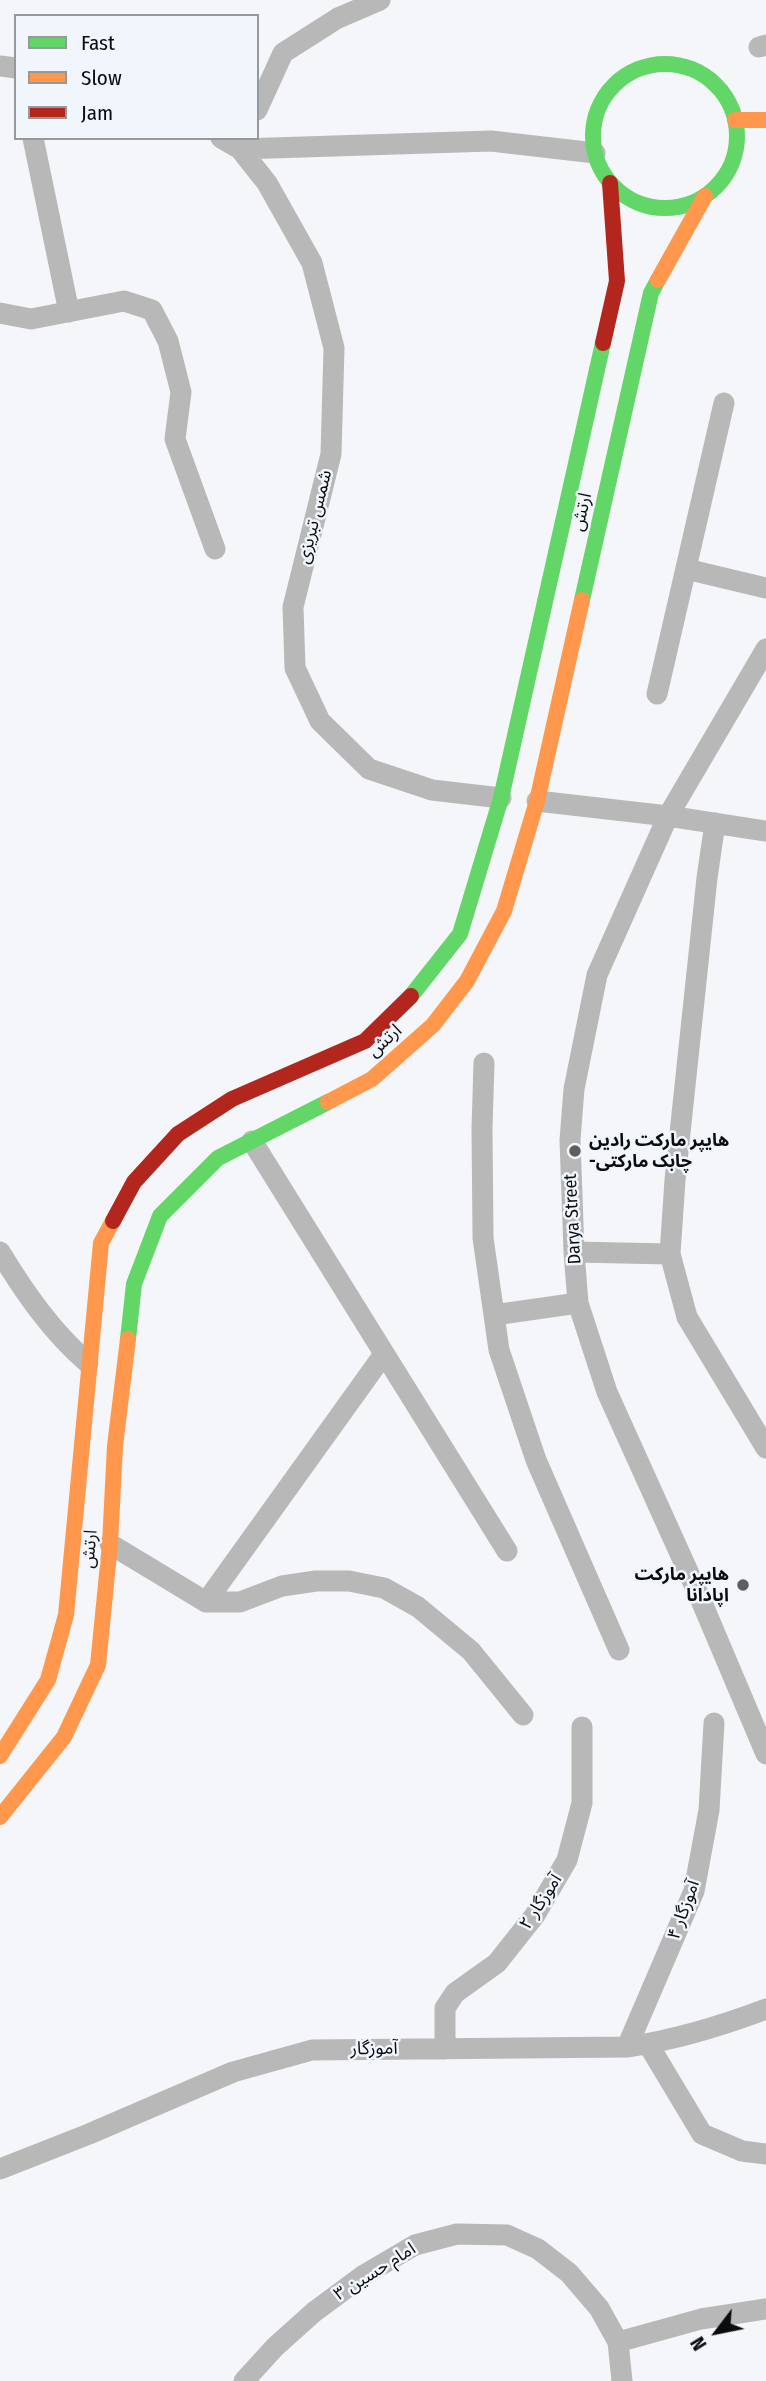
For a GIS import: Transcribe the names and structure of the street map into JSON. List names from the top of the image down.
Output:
{
  "streets": {
    "main road": ["ارتش"],
    "street": [
      "شمس تبریزی",
      "Darya Street",
      "آموزگار ۲",
      "آموزگار ۴",
      "آموزگار",
      "امام حسین ۳"
    ]
  },
  "crossings": [
    ["ارتش", "شمس تبریزی"],
    ["آموزگار ۲", "آموزگار"],
    ["آموزگار ۴", "آموزگار"]
  ],
  "places": ["هایپر مارکت رادین -چابک مارکتی", "هایپر مارکت اپادانا"],
  "legend": ["Fast", "Slow", "Jam"],
  "north": "bottom left"
}
